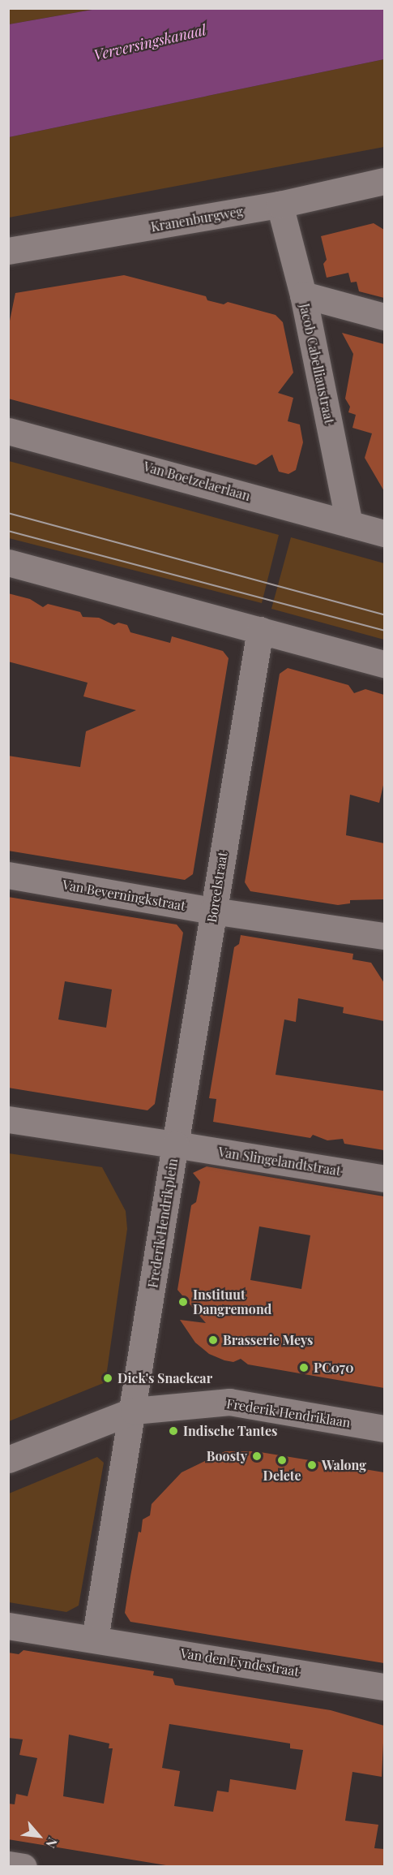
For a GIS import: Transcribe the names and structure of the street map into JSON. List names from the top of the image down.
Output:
{
  "streets": {
    "street": [
      "Kranenburgweg",
      "Jacob Cabelliaustraat",
      "Van Boetzelaerlaan",
      "Boreelstraat",
      "Van Beverningkstraat",
      "Van Slingelandtstraat",
      "Frederik Hendrikplein",
      "Frederik Hendriklaan",
      "Van den Eyndestraat"
    ]
  },
  "crossings": [
    ["Kranenburgweg", "Jacob Cabelliaustraat"],
    ["Jacob Cabelliaustraat", "Van Boetzelaerlaan"],
    ["Boreelstraat", "Van Beverningkstraat"],
    ["Boreelstraat", "Van Slingelandtstraat"],
    ["Boreelstraat", "Frederik Hendrikplein"],
    ["Van Slingelandtstraat", "Frederik Hendrikplein"],
    ["Frederik Hendrikplein", "Frederik Hendriklaan"],
    ["Frederik Hendrikplein", "Van den Eyndestraat"]
  ],
  "water": ["Verversingskanaal"],
  "places": [
    "Instituut Dangremond",
    "Brasserie Meys",
    "PC070",
    "Dick's Snackcar",
    "Indische Tantes",
    "Boosty",
    "Delete",
    "Walong"
  ],
  "north": "bottom right"
}
